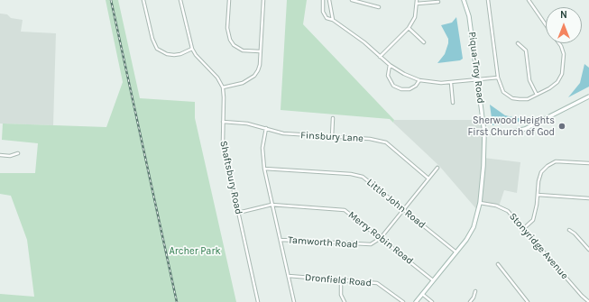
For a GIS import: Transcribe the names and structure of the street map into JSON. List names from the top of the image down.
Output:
{
  "streets": {
    "street": [
      "Piqua-Troy Road",
      "Finsbury Lane",
      "Shaftsbury Road",
      "Little John Road",
      "Merry Robin Road",
      "Tamworth Road",
      "Stonyridge Avenue",
      "Dronfield Road"
    ]
  },
  "crossings": [
    ["Piqua-Troy Road", "Little John Road"],
    ["Piqua-Troy Road", "Merry Robin Road"],
    ["Piqua-Troy Road", "Stonyridge Avenue"],
    ["Finsbury Lane", "Shaftsbury Road"],
    ["Finsbury Lane", "Tamworth Road"],
    ["Shaftsbury Road", "Merry Robin Road"],
    ["Little John Road", "Tamworth Road"],
    ["Merry Robin Road", "Tamworth Road"]
  ],
  "parks": ["Archer Park"],
  "places": ["Sherwood Heights First Church of God"],
  "north": "top"
}
